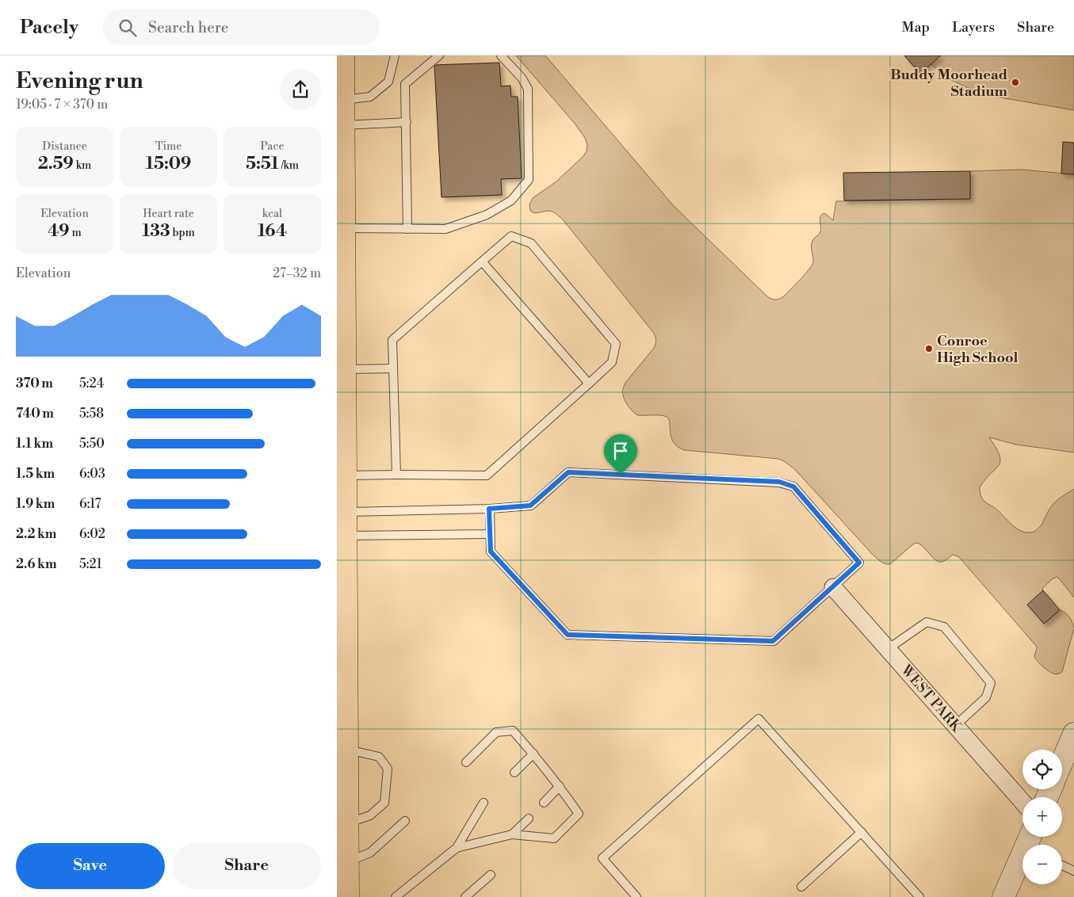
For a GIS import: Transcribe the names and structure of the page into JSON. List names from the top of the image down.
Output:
{
  "streets": {
    "street": ["WEST PARK"]
  },
  "places": ["Buddy Moorhead Stadium", "Conroe High School"],
  "page": {
    "header": "Pacely",
    "search": "Search here",
    "nav": ["Map", "Layers", "Share"],
    "heading": ["Evening run", "19:05 · 7 × 370 m"],
    "stats": [
      ["Distance", "2.59 km"],
      ["Time", "15:09"],
      ["Pace", "5:51 /km"],
      ["Elevation", "49 m"],
      ["Heart rate", "133 bpm"],
      ["kcal", "164"]
    ],
    "chart": ["Elevation", "27–32 m"],
    "list": [
      {
        "name": "370 m",
        "note": "5:24"
      },
      {
        "name": "740 m",
        "note": "5:58"
      },
      {
        "name": "1.1 km",
        "note": "5:50"
      },
      {
        "name": "1.5 km",
        "note": "6:03"
      },
      {
        "name": "1.9 km",
        "note": "6:17"
      },
      {
        "name": "2.2 km",
        "note": "6:02"
      },
      {
        "name": "2.6 km",
        "note": "5:21"
      }
    ],
    "map_buttons": ["+", "−"],
    "buttons": ["Save", "Share"]
  }
}
